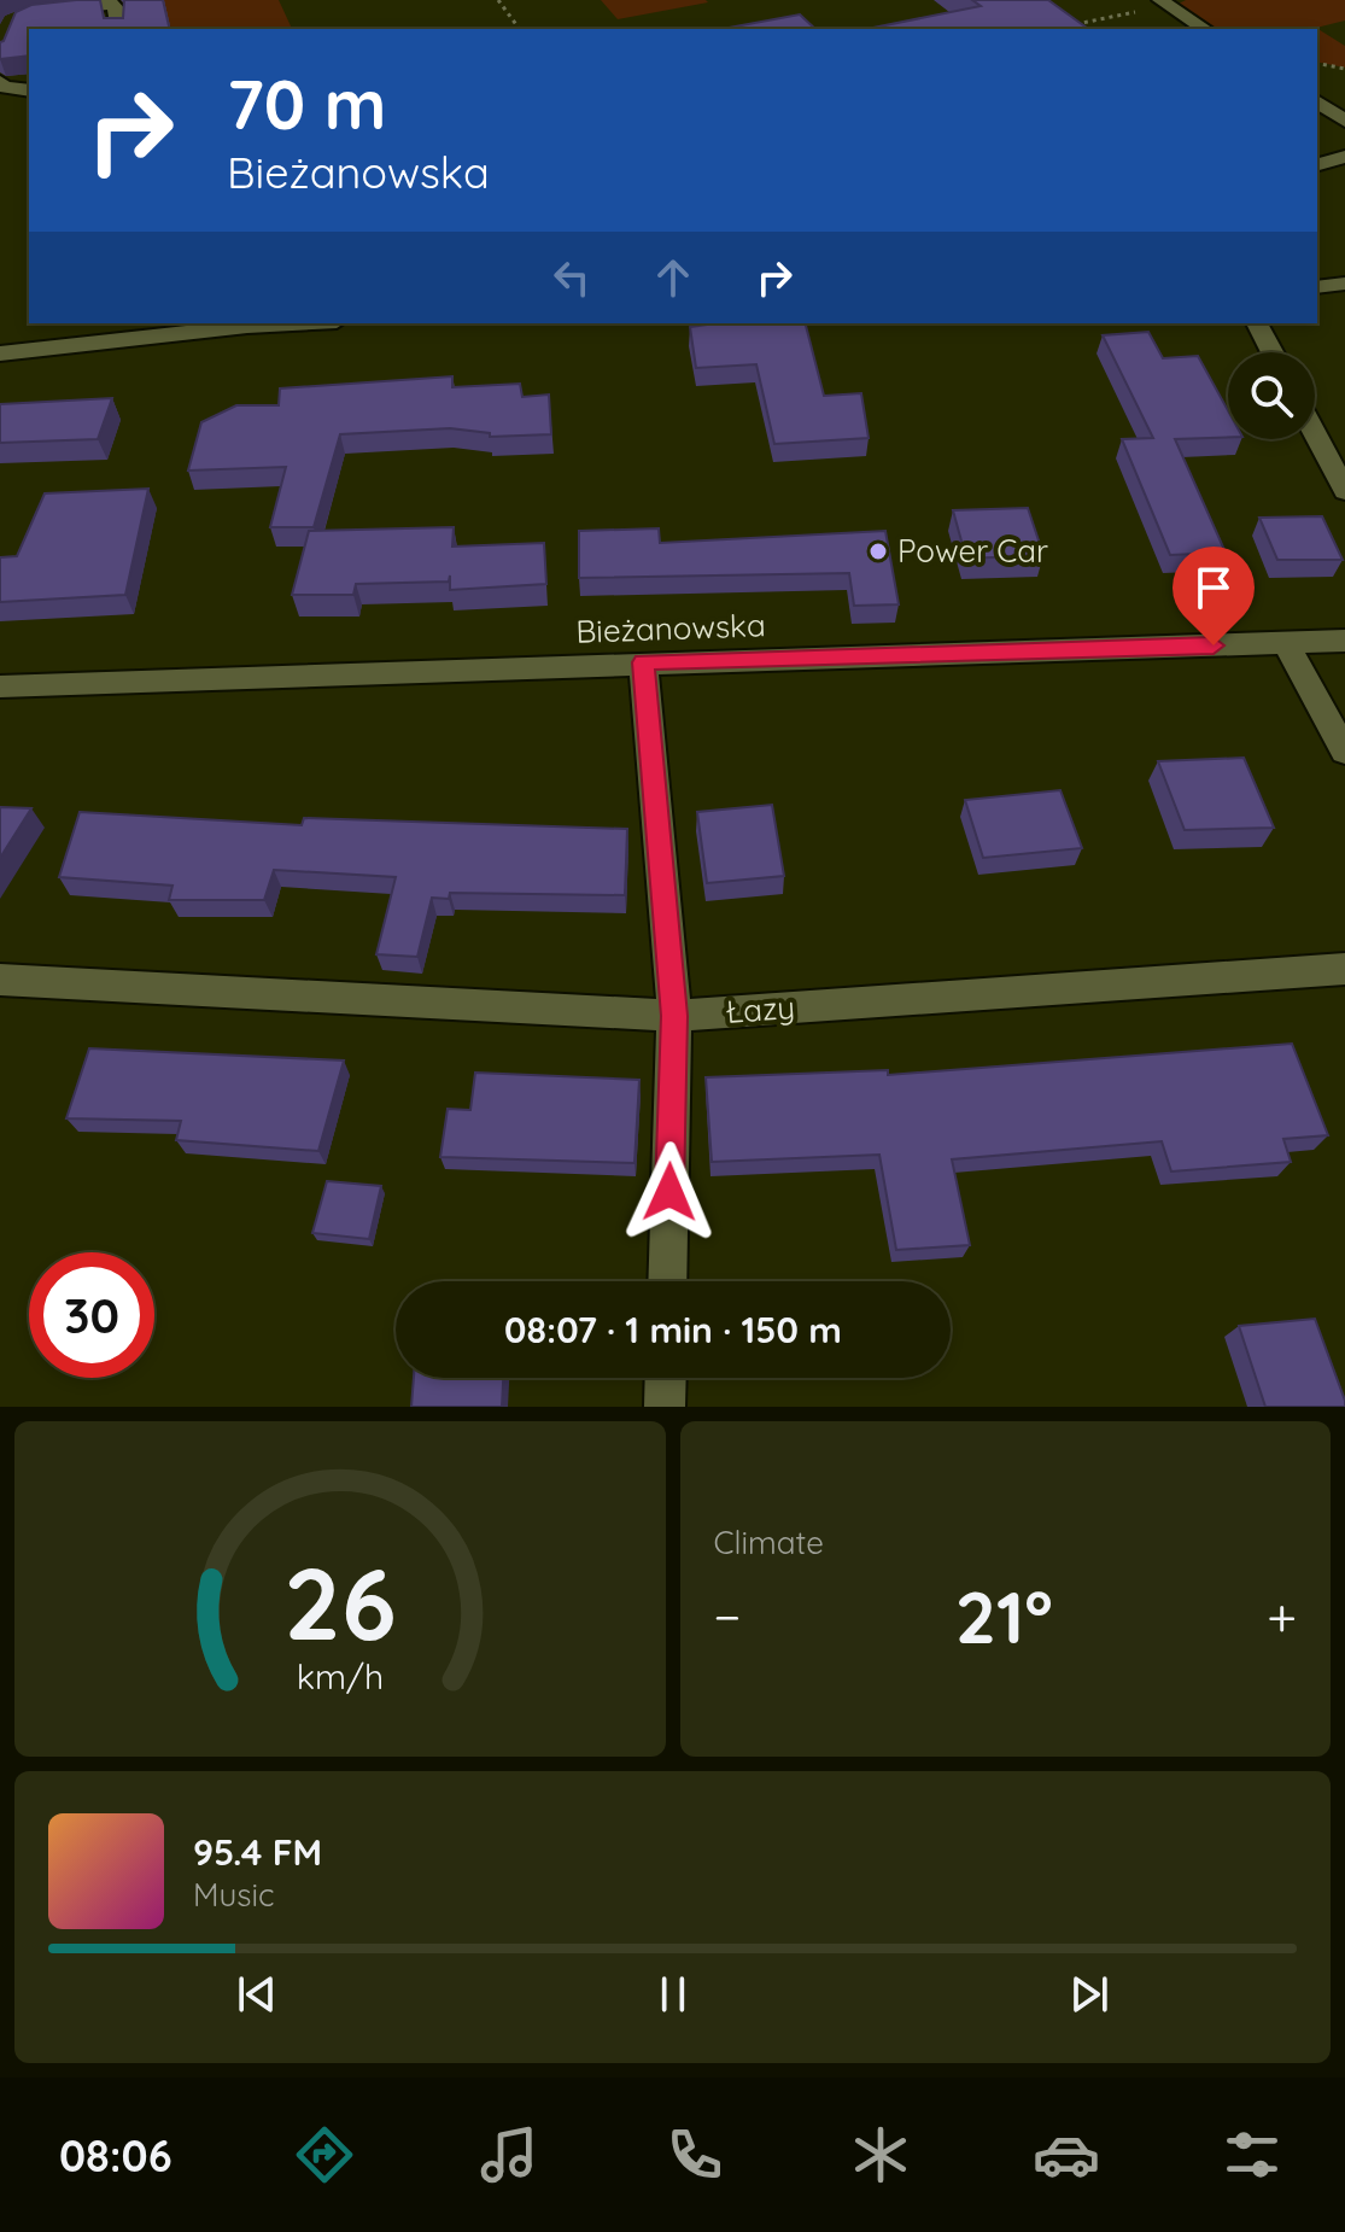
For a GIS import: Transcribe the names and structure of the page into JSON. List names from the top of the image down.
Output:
{
  "streets": {
    "street": ["Bieżanowska", "Łazy"]
  },
  "places": ["Power Car"],
  "page": {
    "turn": ["70 m", "Bieżanowska"],
    "limit": "30",
    "trip": "08:07 · 1 min · 150 m",
    "tile": "Climate",
    "heat": ["−", "21°", "+"],
    "song": ["95.4 FM", "Music"],
    "tabs": "08:06",
    "gauge": ["26", "km/h"]
  }
}
